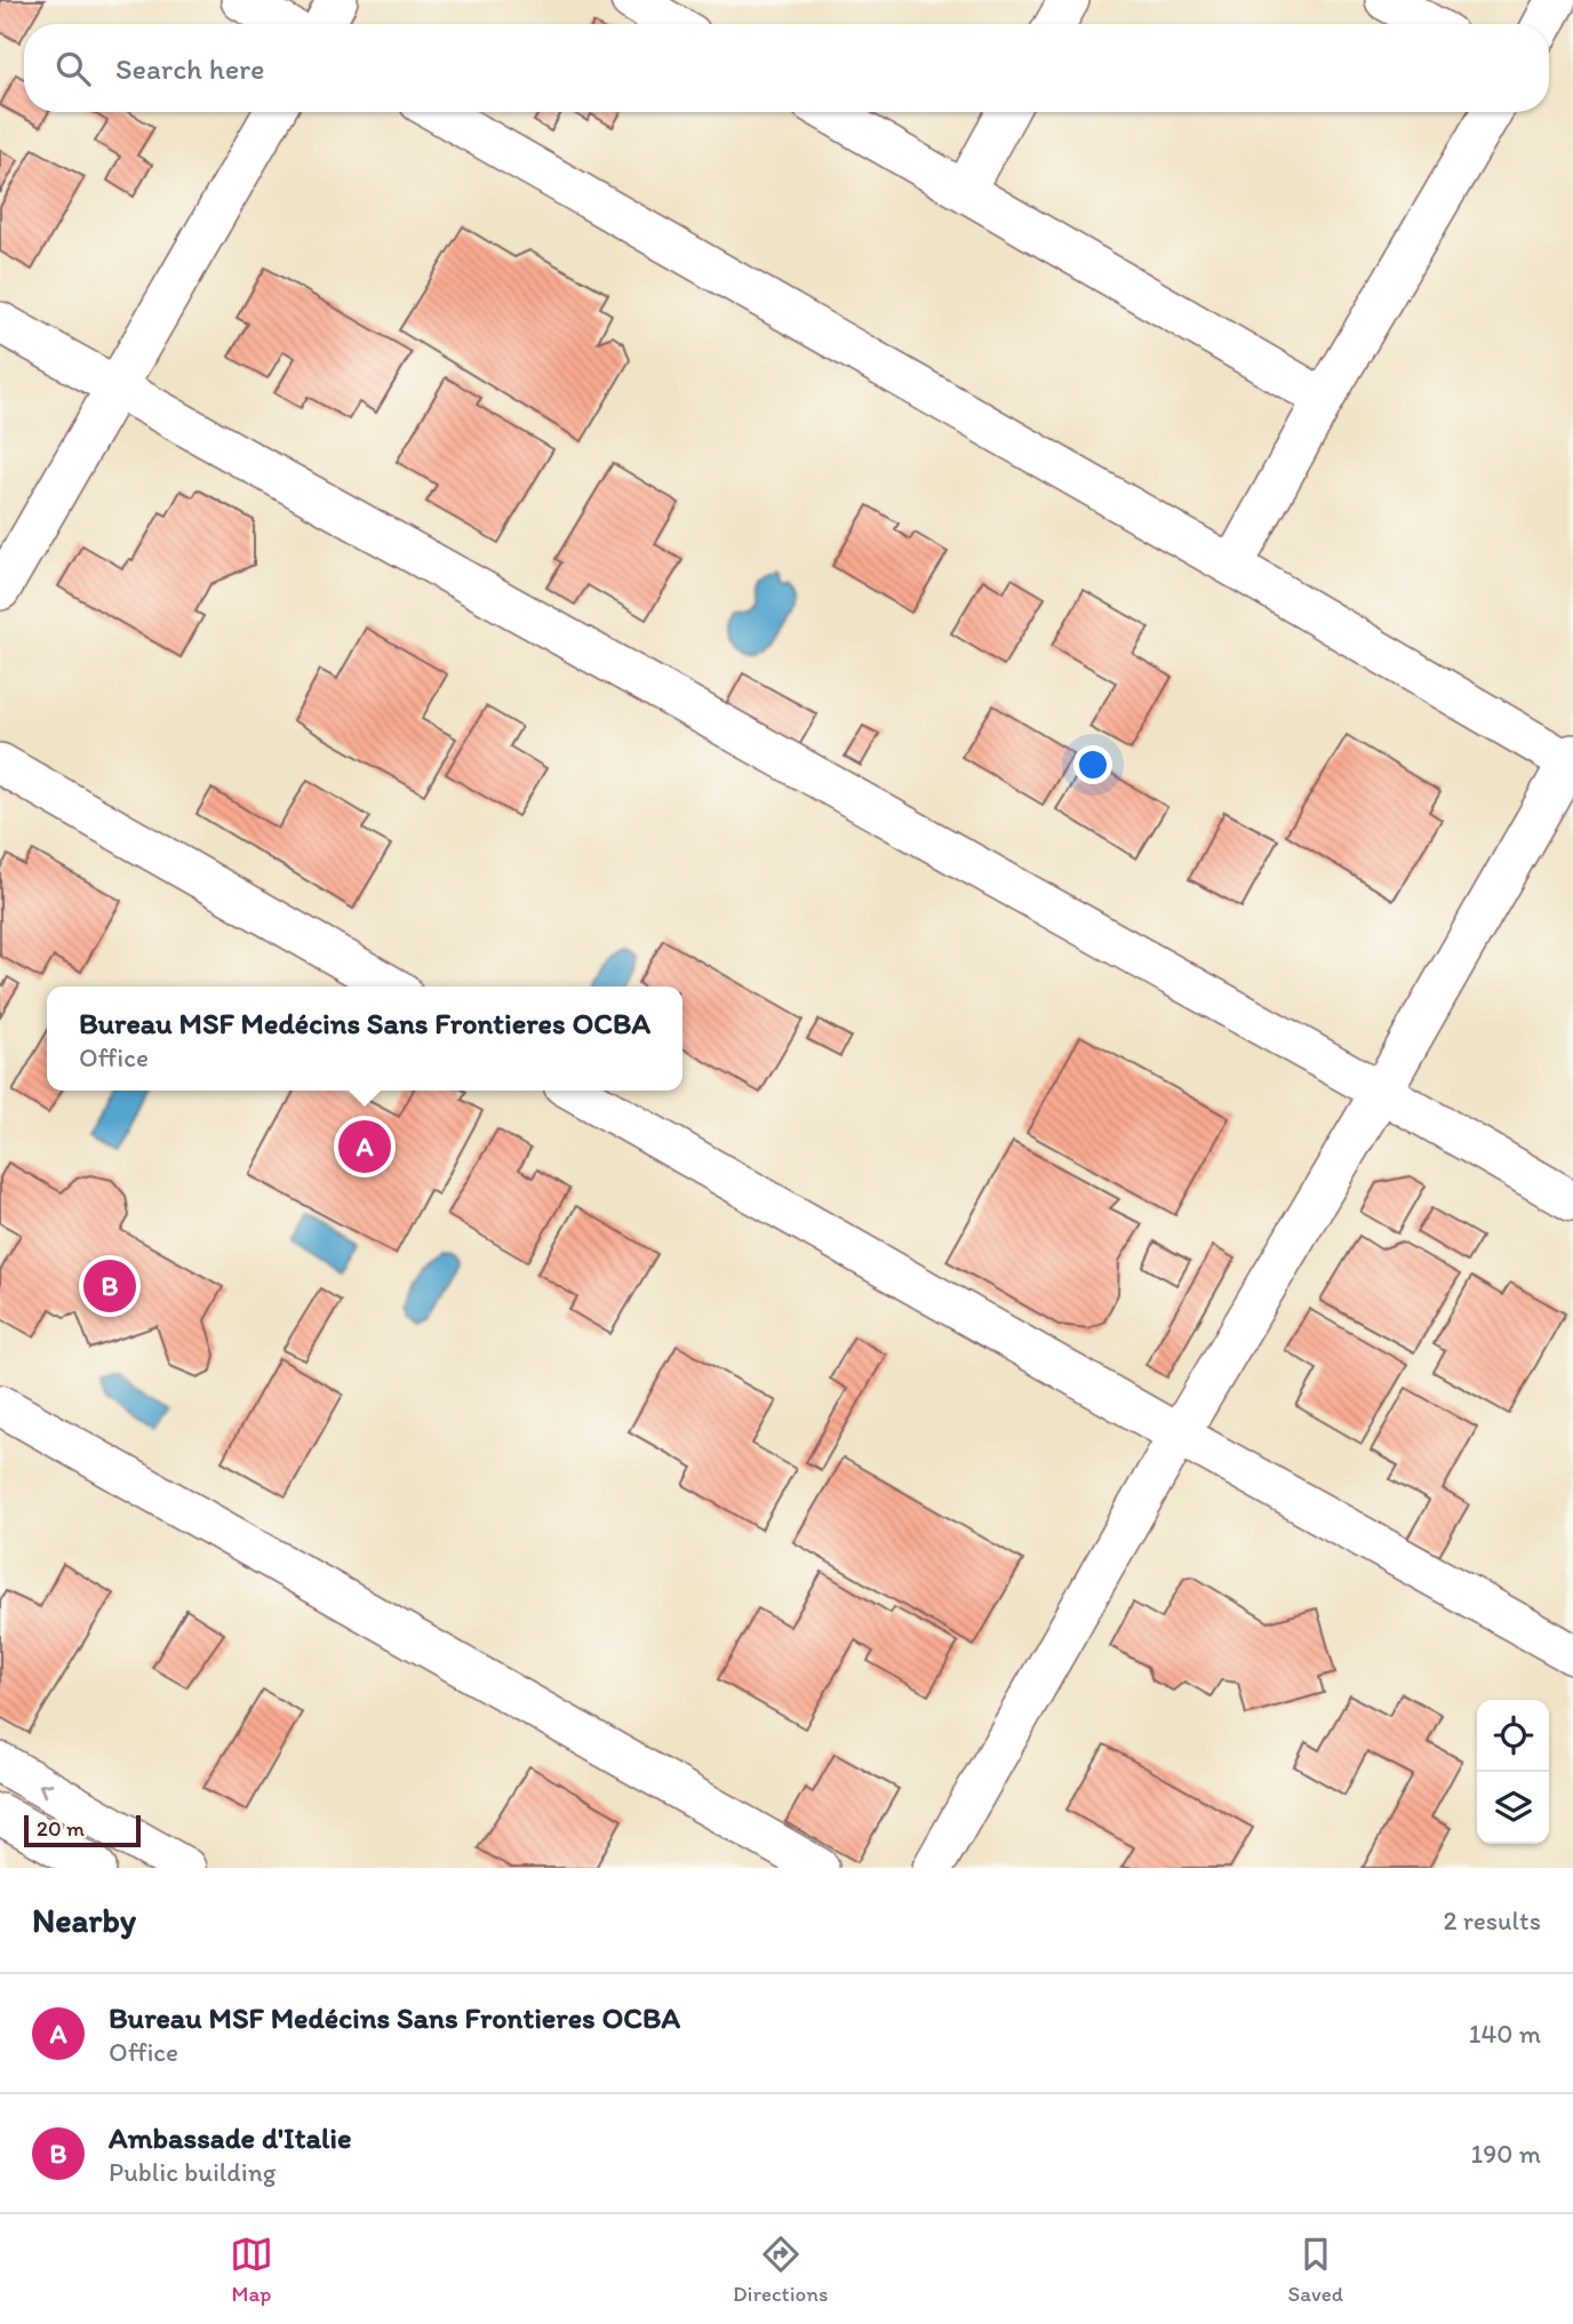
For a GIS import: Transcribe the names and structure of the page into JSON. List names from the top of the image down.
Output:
{
  "scale_bar": "20 m",
  "page": {
    "search": "Search here",
    "popup": ["Bureau MSF Medécins Sans Frontieres OCBA", "Office"],
    "pins": ["A", "B"],
    "scale": "20 m",
    "heading": ["Nearby", "2 results"],
    "list": [
      {
        "mark": "A",
        "name": "Bureau MSF Medécins Sans Frontieres OCBA",
        "note": "Office",
        "value": "140 m"
      },
      {
        "mark": "B",
        "name": "Ambassade d'Italie",
        "note": "Public building",
        "value": "190 m"
      }
    ],
    "nav": ["Map", "Directions", "Saved"]
  }
}
